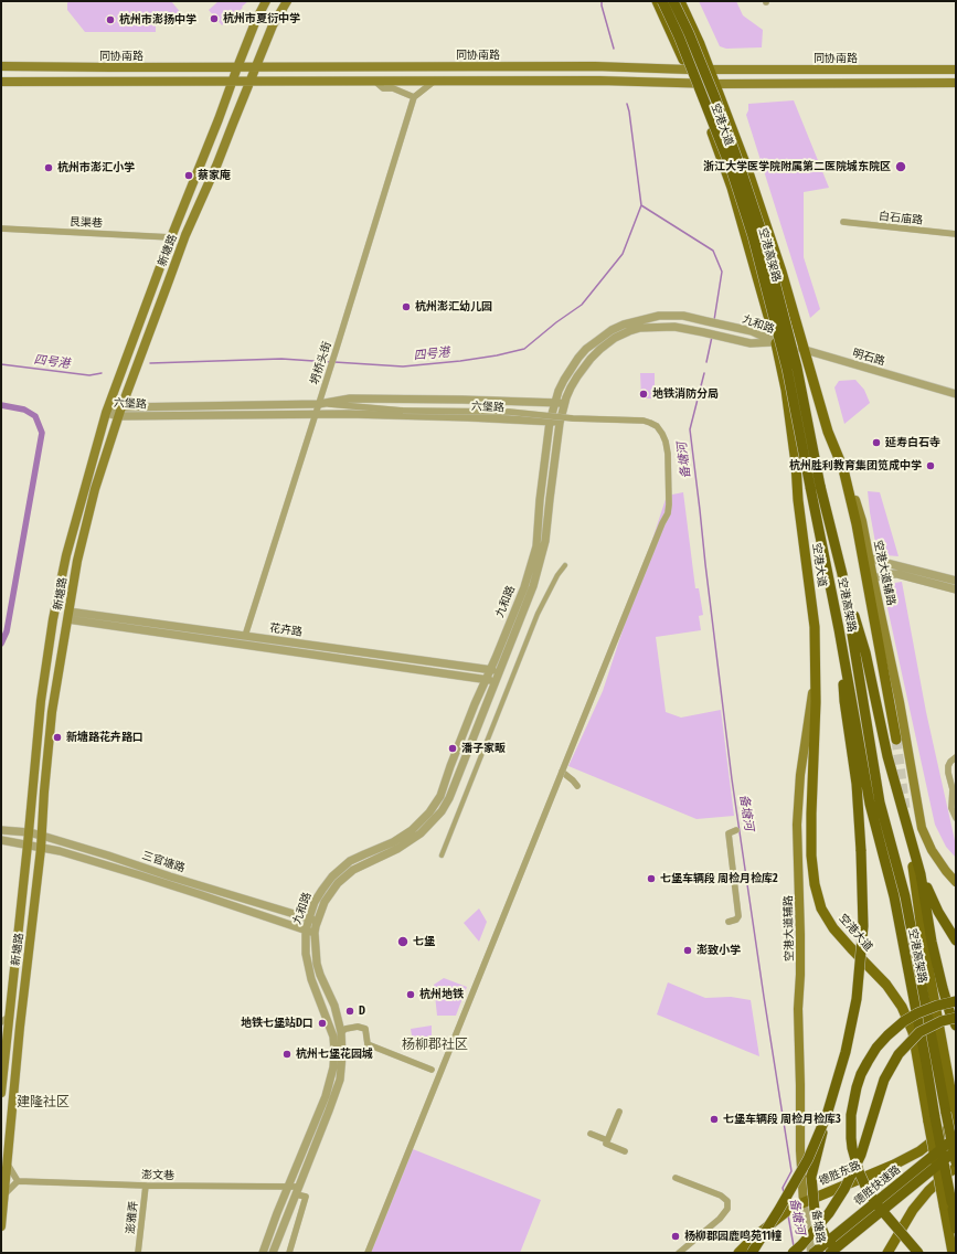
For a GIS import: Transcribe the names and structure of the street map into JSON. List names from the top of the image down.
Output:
{
  "streets": {
    "highway": ["空港高架路", "德胜快速路"],
    "main road": [
      "同协南路",
      "空港大道",
      "新塘路",
      "空港大道辅路",
      "德胜东路"
    ],
    "street": [
      "白石庙路",
      "艮渠巷",
      "九和路",
      "明石路",
      "坍桥头街",
      "六堡路",
      "花卉路",
      "三官塘路",
      "澎文巷",
      "澎雅弄",
      "备塘路"
    ]
  },
  "crossings": [
    ["同协南路", "空港大道"],
    ["同协南路", "新塘路"],
    ["空港大道", "空港高架路"],
    ["空港大道", "九和路"],
    ["空港大道", "明石路"],
    ["空港大道", "空港大道辅路"],
    ["艮渠巷", "新塘路"],
    ["新塘路", "六堡路"],
    ["新塘路", "花卉路"],
    ["新塘路", "三官塘路"],
    ["九和路", "明石路"],
    ["九和路", "六堡路"],
    ["九和路", "花卉路"],
    ["九和路", "三官塘路"],
    ["九和路", "澎文巷"],
    ["坍桥头街", "六堡路"],
    ["坍桥头街", "花卉路"],
    ["空港大道辅路", "德胜东路"],
    ["空港大道辅路", "备塘路"],
    ["德胜东路", "备塘路"],
    ["澎文巷", "澎雅弄"],
    ["德胜快速路", "备塘路"]
  ],
  "districts": ["杨柳郡社区", "建隆社区"],
  "water": ["四号港", "备塘河"],
  "places": [
    "杭州市夏衍中学",
    "杭州市澎扬中学",
    "浙江大学医学院附属第二医院城东院区",
    "杭州市澎汇小学",
    "蔡家庵",
    "杭州澎汇幼儿园",
    "地铁消防分局",
    "延寿白石寺",
    "杭州胜利教育集团笕成中学",
    "新塘路花卉路口",
    "潘子家畈",
    "七堡车辆段 周检月检库2",
    "七堡",
    "澎致小学",
    "杭州地铁",
    "D",
    "地铁七堡站D口",
    "杭州七堡花园城",
    "七堡车辆段 周检月检库3",
    "杨柳郡园鹿鸣苑11幢"
  ]
}
